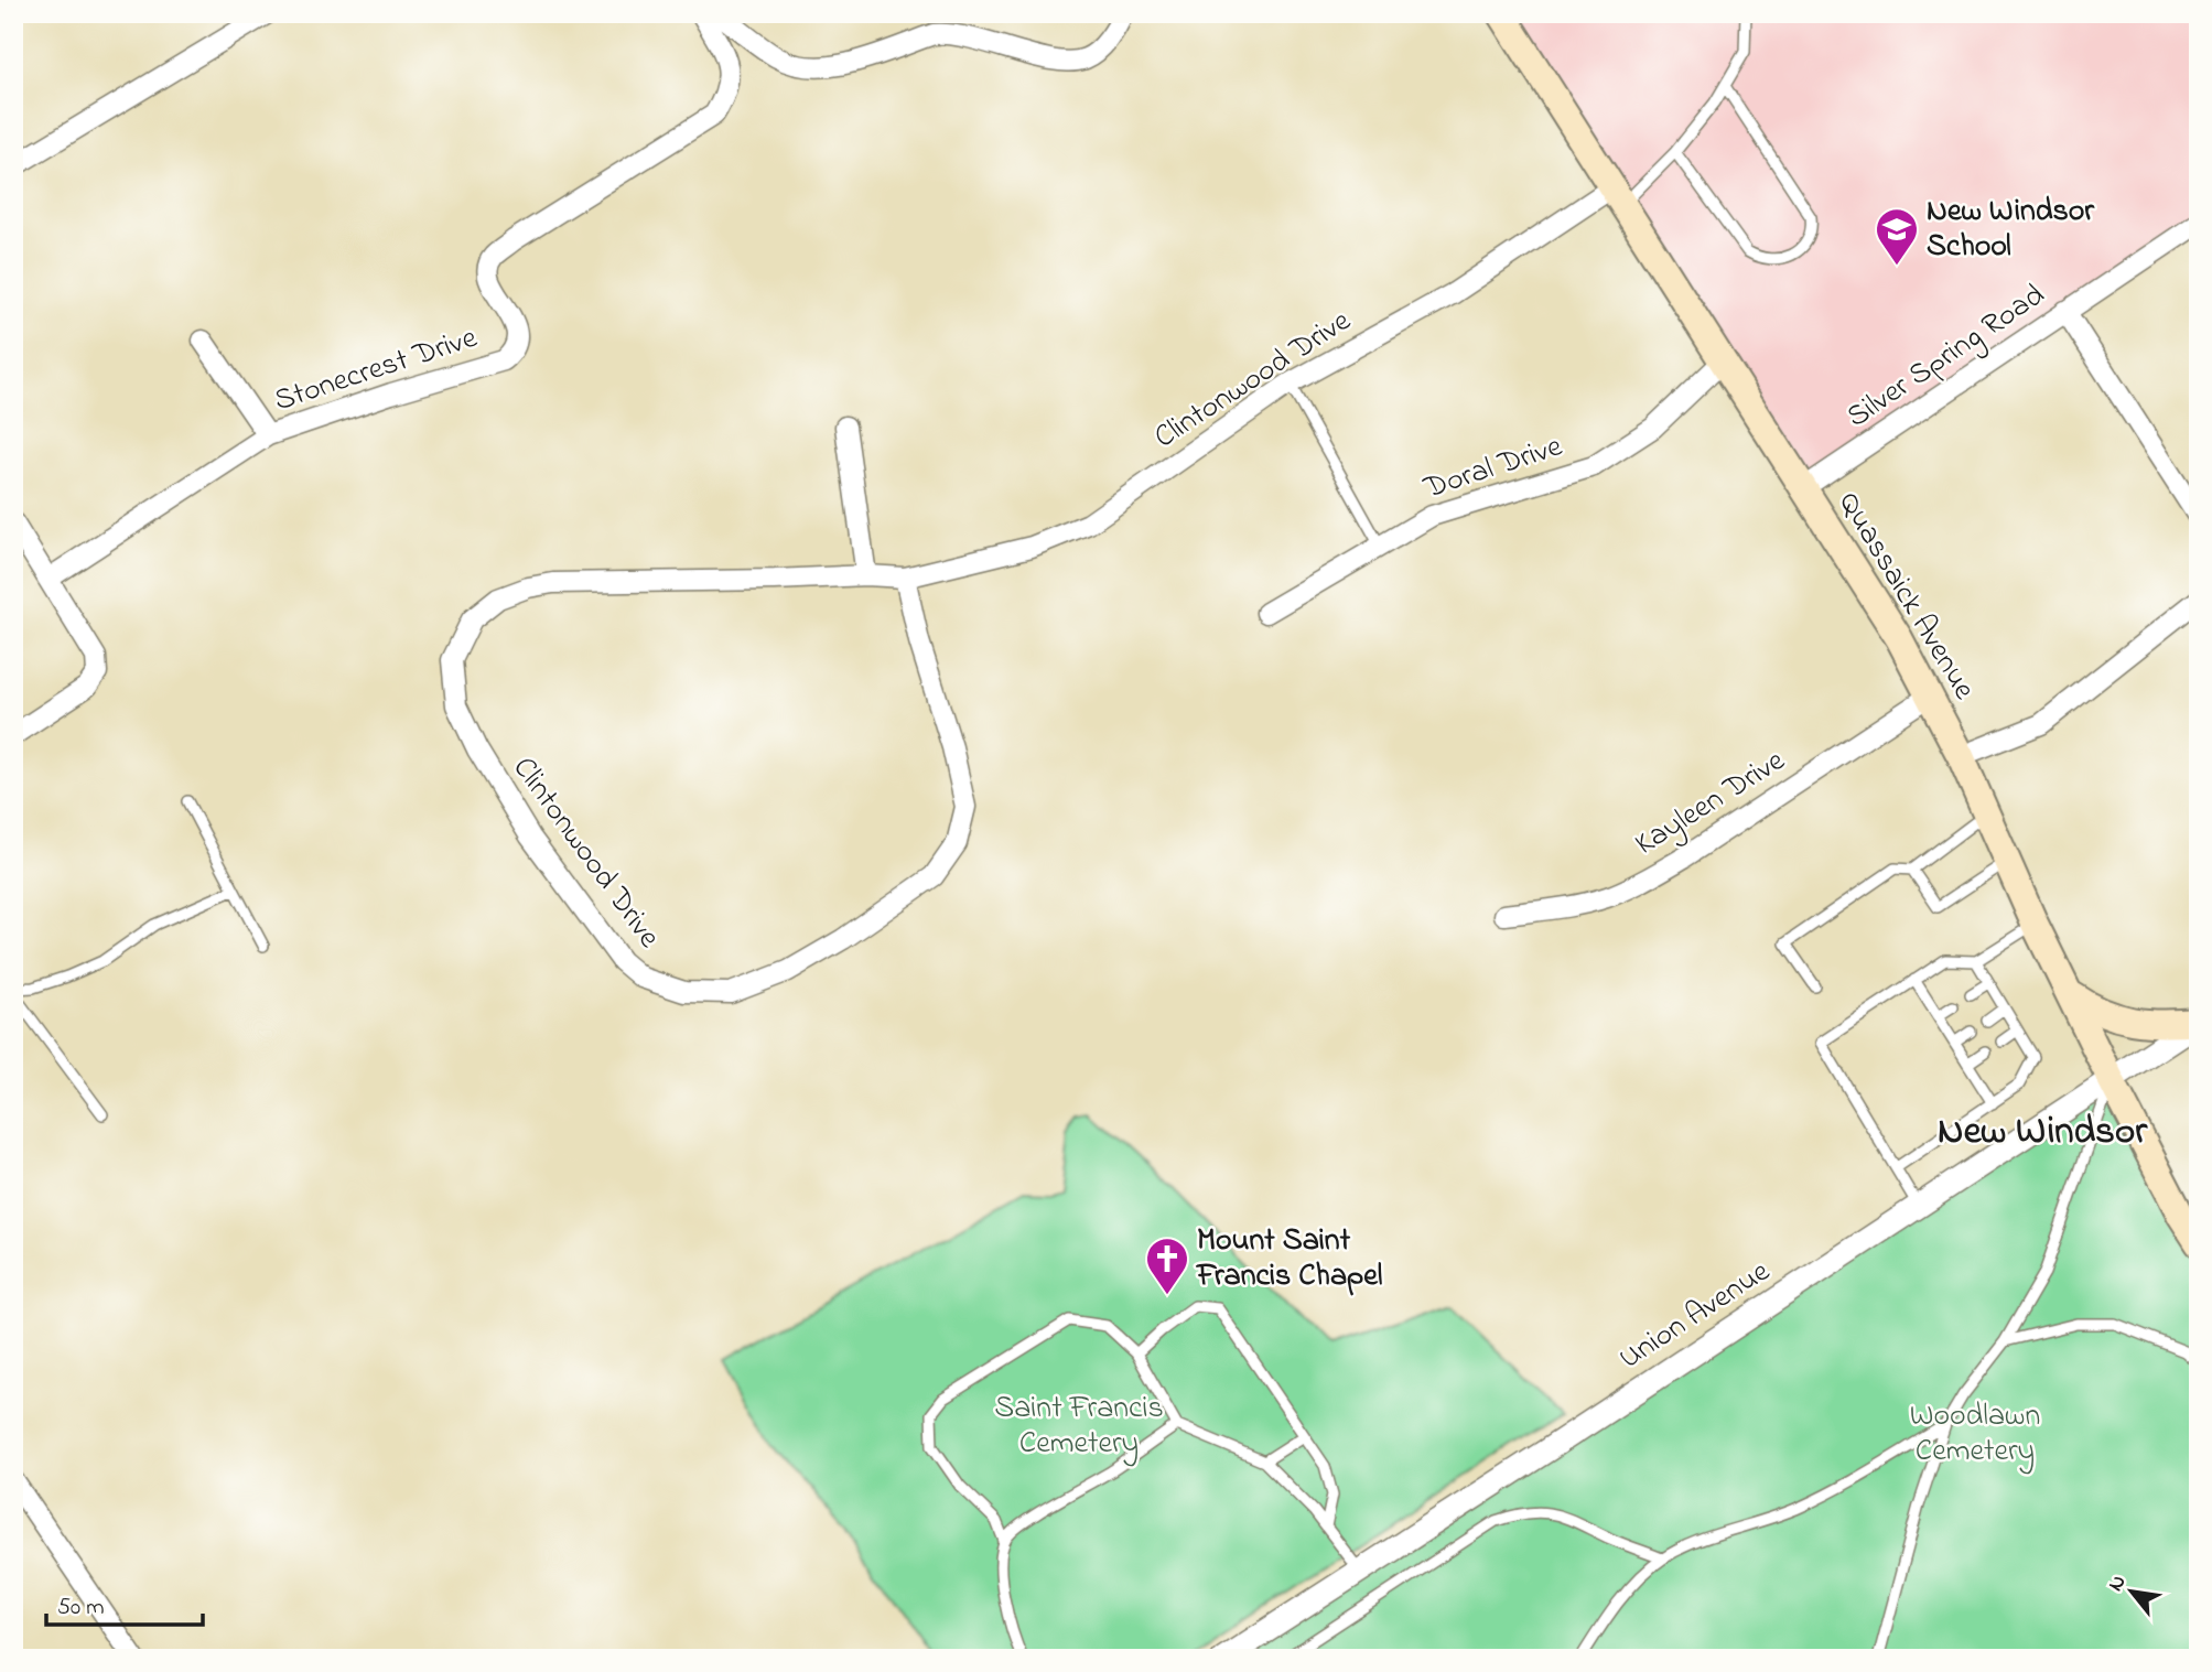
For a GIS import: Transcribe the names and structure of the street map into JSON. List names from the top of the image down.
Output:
{
  "streets": {
    "main road": ["Quassaick Avenue"],
    "street": [
      "Silver Spring Road",
      "Stonecrest Drive",
      "Clintonwood Drive",
      "Doral Drive",
      "Kayleen Drive",
      "Union Avenue"
    ]
  },
  "crossings": [
    ["Silver Spring Road", "Quassaick Avenue"],
    ["Clintonwood Drive", "Quassaick Avenue"],
    ["Doral Drive", "Quassaick Avenue"],
    ["Quassaick Avenue", "Kayleen Drive"],
    ["Quassaick Avenue", "Union Avenue"]
  ],
  "districts": ["New Windsor"],
  "parks": ["Saint Francis Cemetery", "Woodlawn Cemetery"],
  "places": {
    "school or university": ["New Windsor School"],
    "church": ["Mount Saint Francis Chapel"]
  },
  "scale_bar": "50 m",
  "north": "top left"
}
